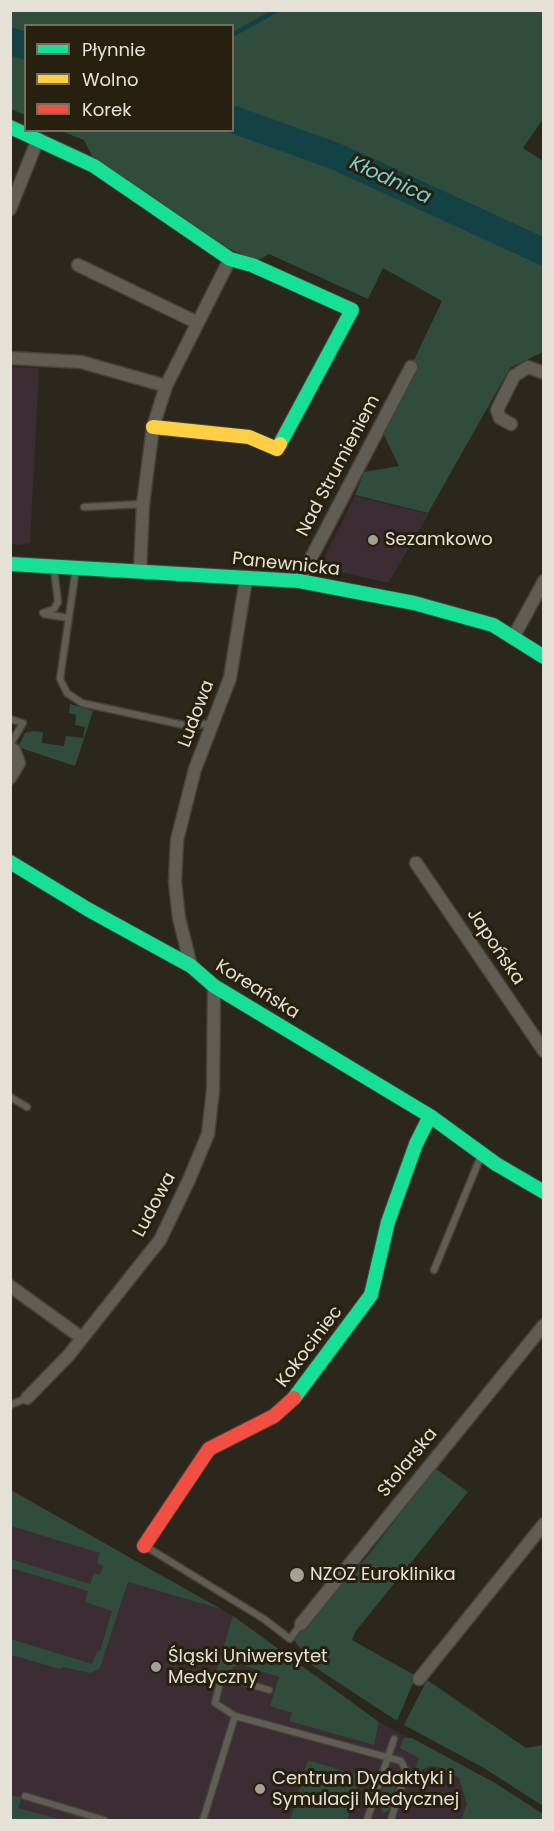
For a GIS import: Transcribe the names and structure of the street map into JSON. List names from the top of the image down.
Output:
{
  "streets": {
    "street": [
      "Nad Strumieniem",
      "Panewnicka",
      "Ludowa",
      "Japońska",
      "Koreańska",
      "Kokociniec",
      "Stolarska"
    ]
  },
  "crossings": [
    ["Nad Strumieniem", "Panewnicka"],
    ["Panewnicka", "Ludowa"],
    ["Ludowa", "Koreańska"],
    ["Koreańska", "Kokociniec"]
  ],
  "water": ["Kłodnica"],
  "places": [
    "Sezamkowo",
    "NZOZ Euroklinika",
    "Śląski Uniwersytet Medyczny",
    "Centrum Dydaktyki i Symulacji Medycznej"
  ],
  "legend": ["Płynnie", "Wolno", "Korek"]
}
